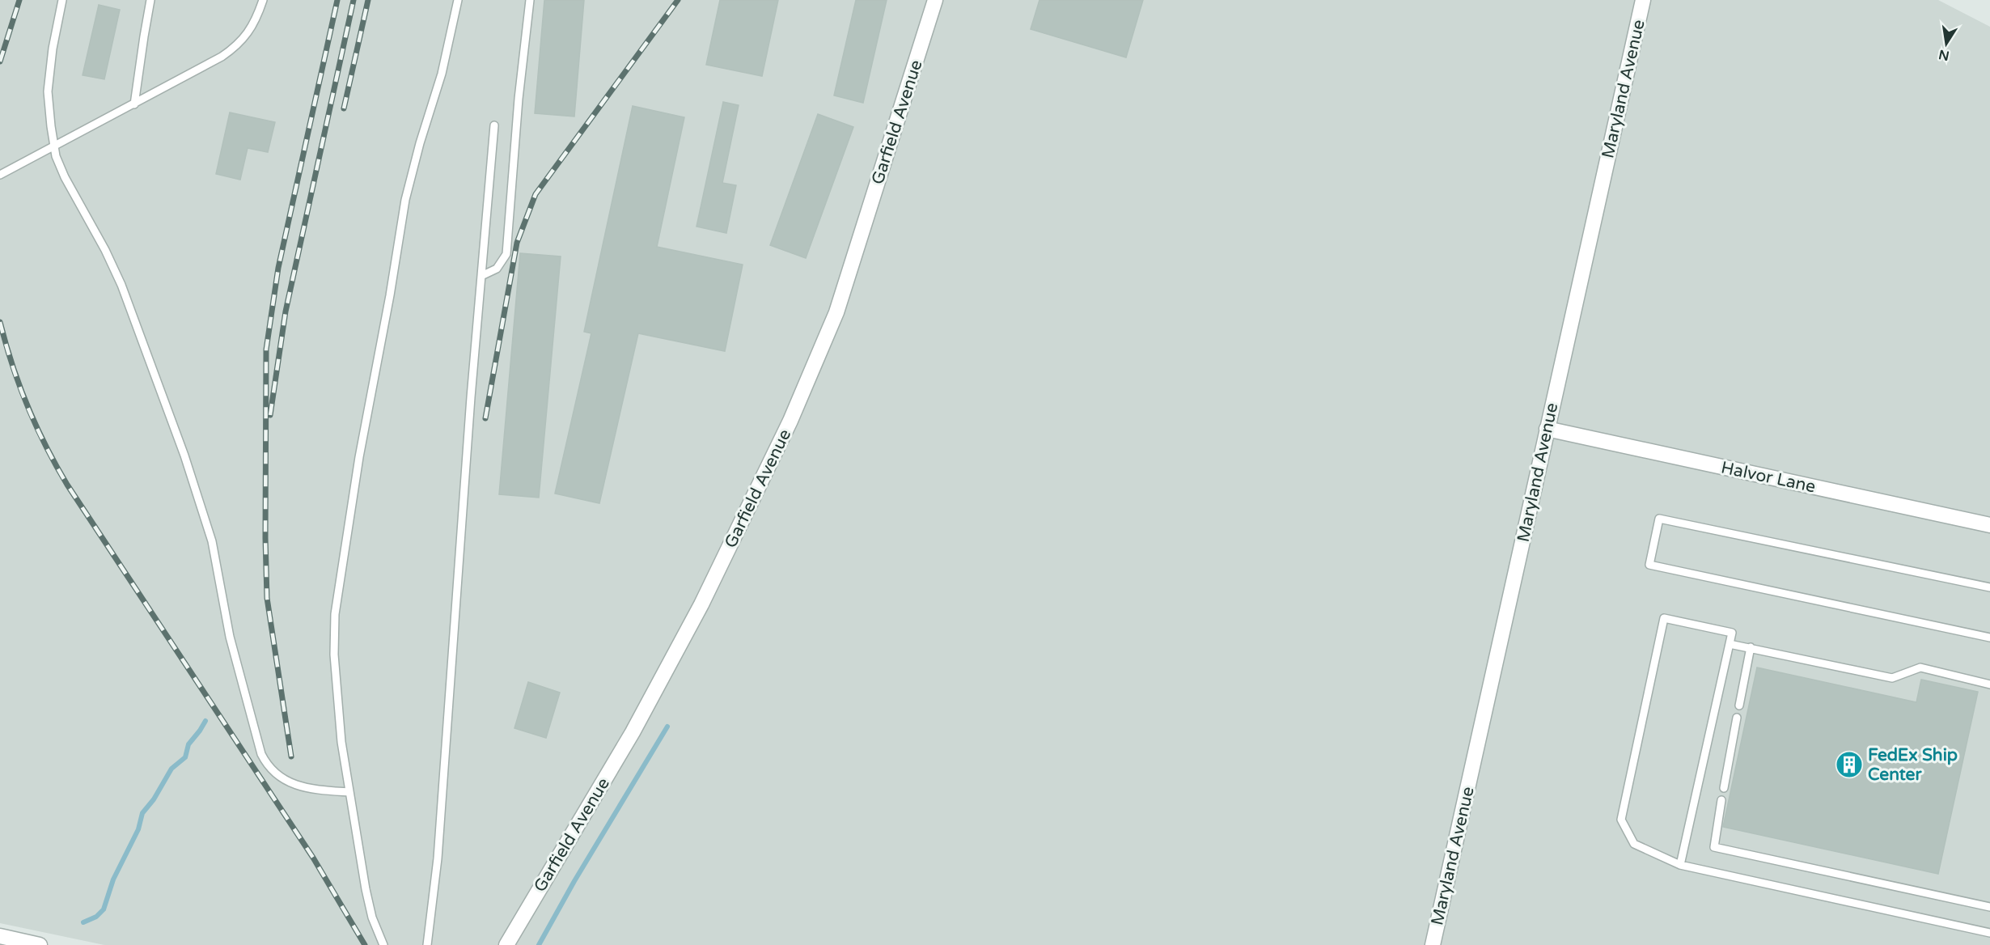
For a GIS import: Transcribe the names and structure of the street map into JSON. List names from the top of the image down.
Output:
{
  "streets": {
    "street": ["Maryland Avenue", "Garfield Avenue", "Halvor Lane"]
  },
  "crossings": [
    ["Maryland Avenue", "Halvor Lane"]
  ],
  "places": {
    "building": ["FedEx Ship Center"]
  },
  "north": "bottom"
}
